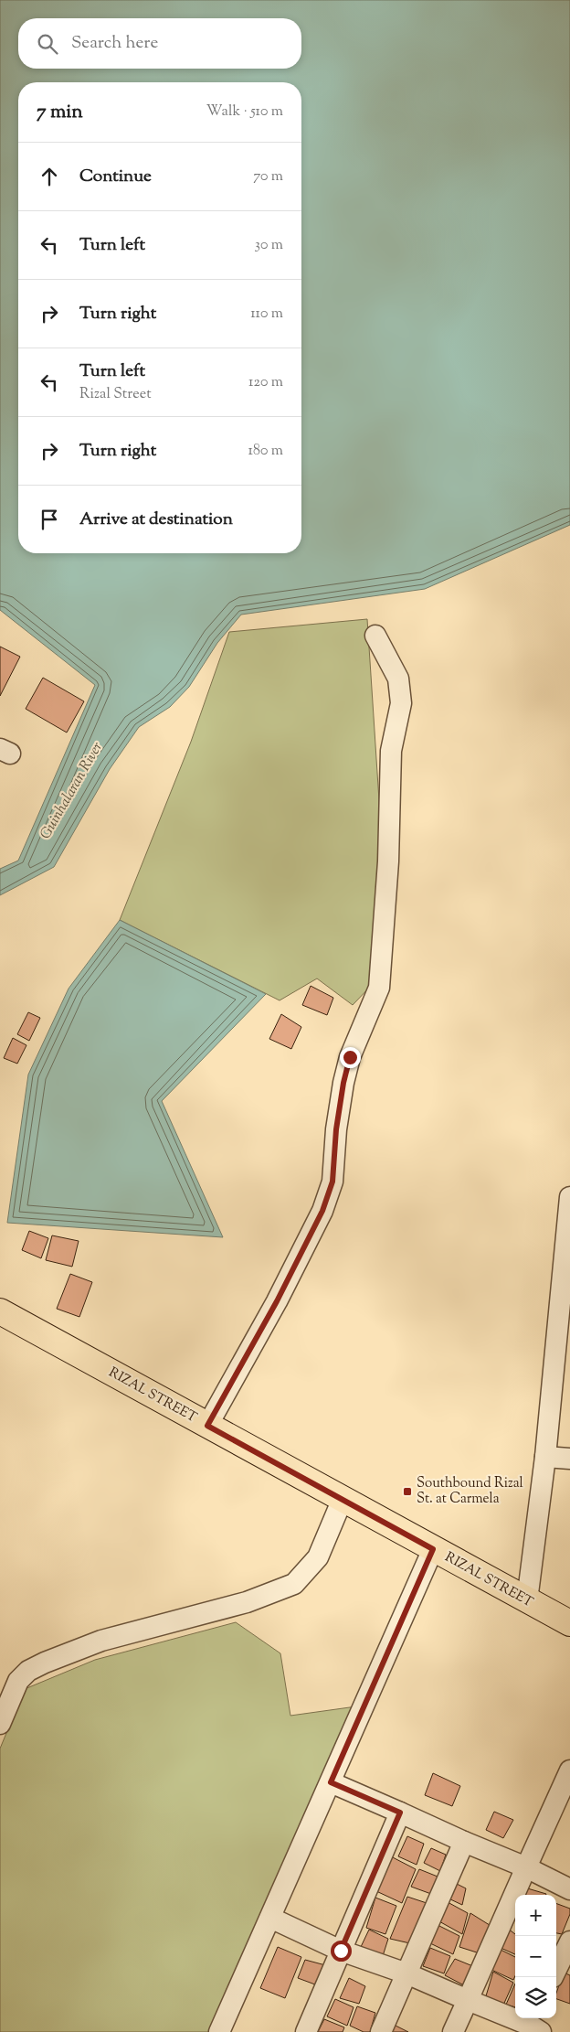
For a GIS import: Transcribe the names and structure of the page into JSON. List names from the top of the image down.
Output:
{
  "streets": {
    "main road": ["RIZAL STREET"]
  },
  "water": ["Guinhalaran River"],
  "places": {
    "transit": ["Southbound Rizal St. at Carmela"]
  },
  "page": {
    "search": "Search here",
    "heading": ["7 min", "Walk · 510 m"],
    "list": [
      ["Continue", "70 m"],
      ["Turn left", "30 m"],
      ["Turn right", "110 m"],
      ["Turn left", "Rizal Street", "120 m"],
      ["Turn right", "180 m"],
      "Arrive at destination"
    ],
    "map_buttons": ["+", "−"]
  }
}
